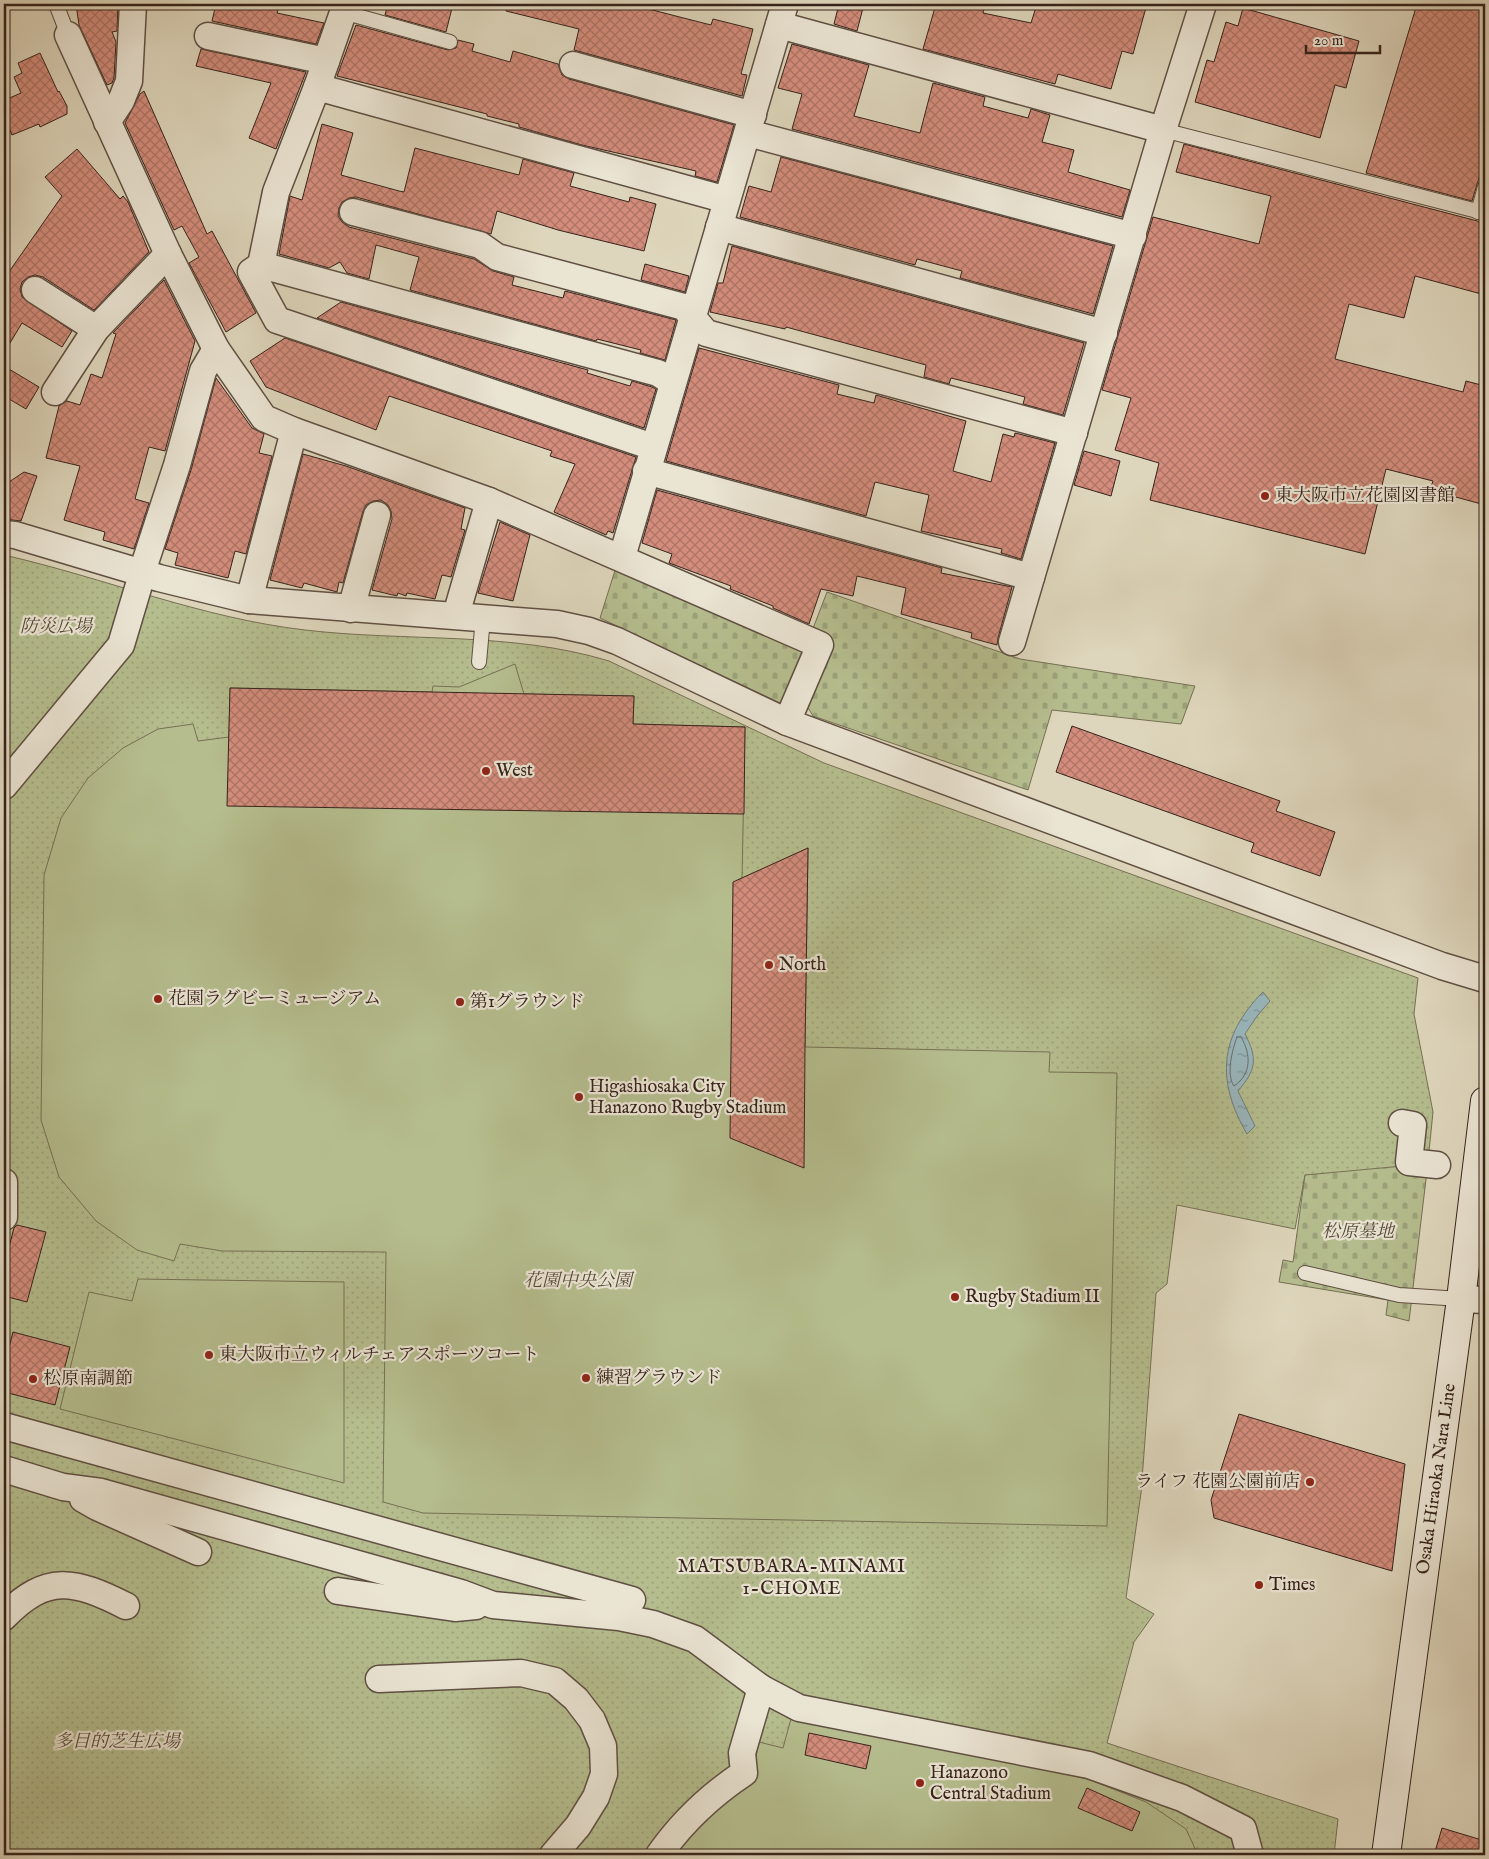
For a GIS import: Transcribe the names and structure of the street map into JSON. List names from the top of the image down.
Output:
{
  "streets": {
    "main road": ["Osaka Hiraoka Nara Line"]
  },
  "districts": ["MATSUBARA-MINAMI 1-CHOME"],
  "parks": [
    "防災広場",
    "松原墓地",
    "花園中央公園",
    "多目的芝生広場"
  ],
  "places": [
    "東大阪市立花園図書館",
    "West",
    "North",
    "花園ラグビーミュージアム",
    "第1グラウンド",
    "Higashiosaka City Hanazono Rugby Stadium",
    "Rugby Stadium II",
    "東大阪市立ウィルチェアスポーツコート",
    "練習グラウンド",
    "松原南調節",
    "ライフ 花園公園前店",
    "Times",
    "Hanazono Central Stadium"
  ],
  "scale_bar": "20 m"
}
